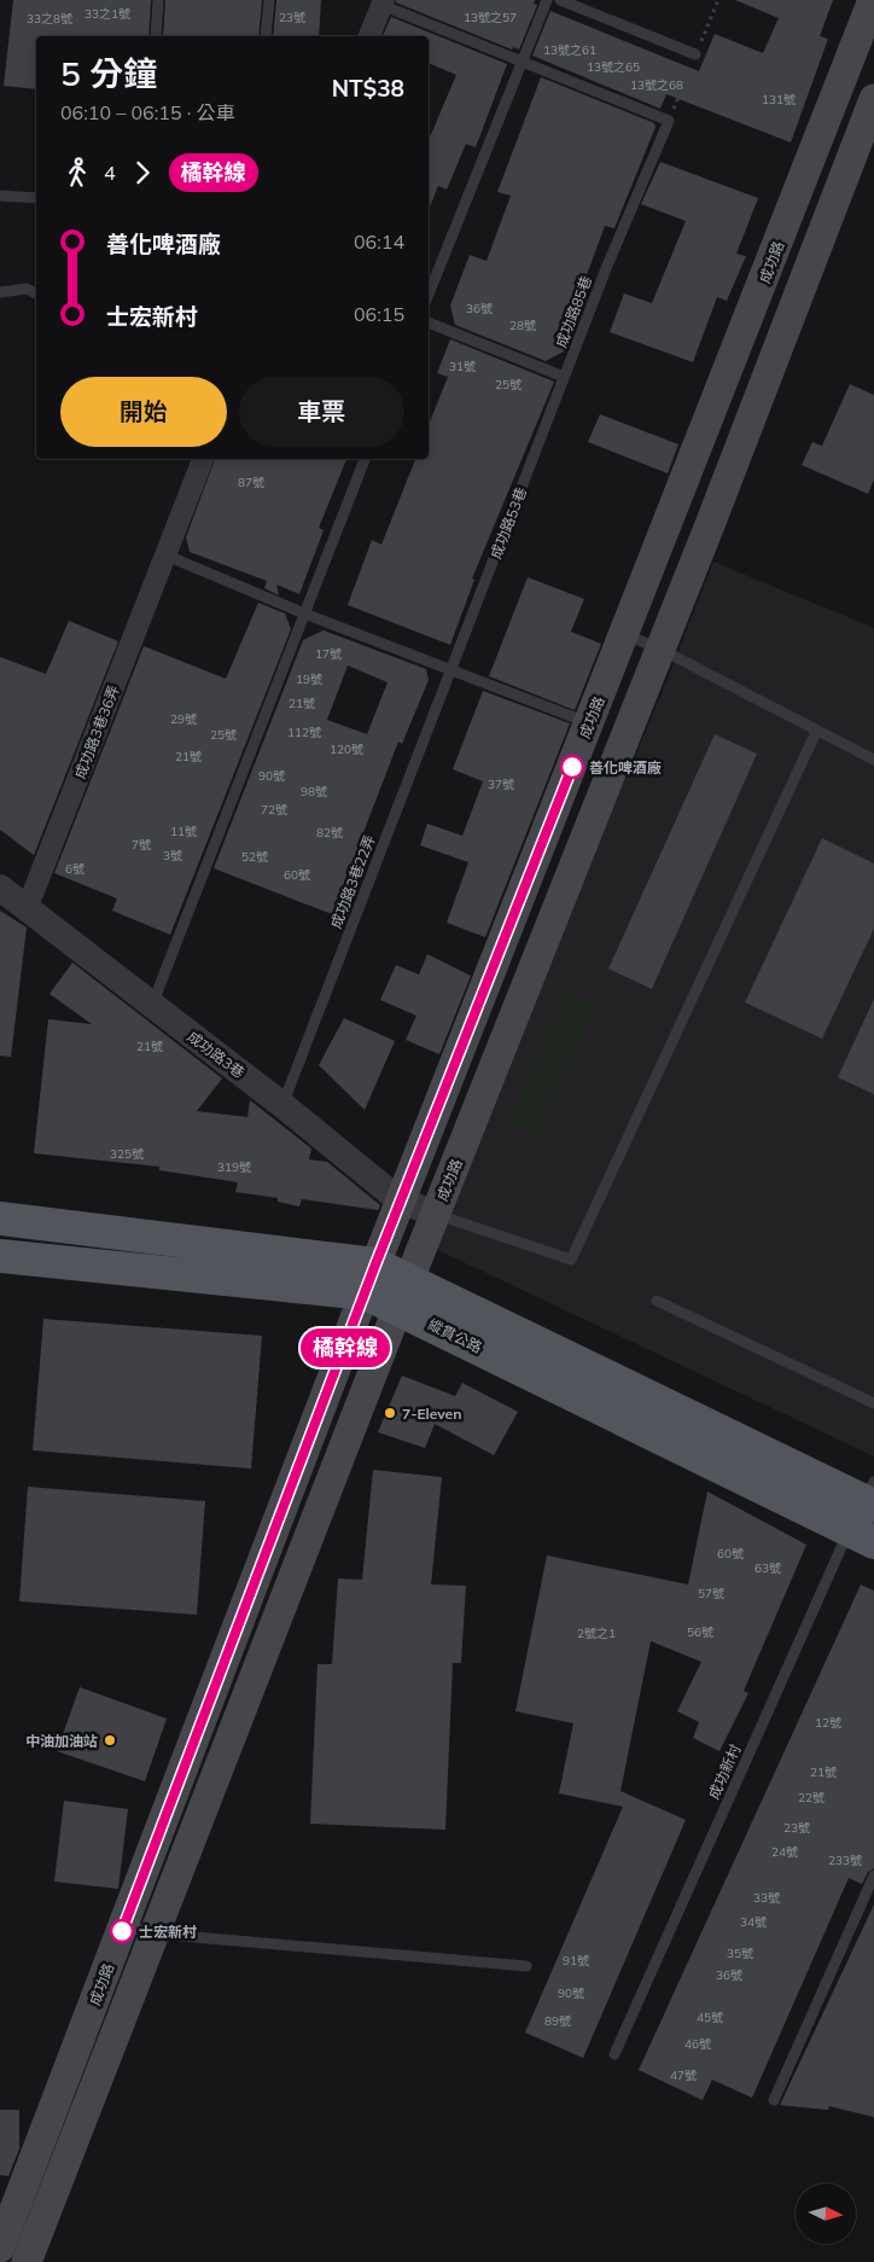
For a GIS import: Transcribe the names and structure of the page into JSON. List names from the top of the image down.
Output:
{
  "streets": {
    "main road": ["成功路", "縱貫公路"],
    "street": ["成功路3巷36弄", "成功路3巷"],
    "lane": [
      "成功路85巷",
      "成功路53巷",
      "成功路3巷22弄",
      "成功新村"
    ]
  },
  "crossings": [
    ["成功路", "成功路3巷"],
    ["成功路", "縱貫公路"],
    ["成功路85巷", "成功路53巷"],
    ["成功路53巷", "成功路3巷22弄"],
    ["成功路3巷36弄", "成功路3巷"],
    ["成功路3巷22弄", "成功路3巷"],
    ["縱貫公路", "成功新村"]
  ],
  "places": [
    "善化啤酒廠",
    "7-Eleven",
    "中油加油站",
    "士宏新村"
  ],
  "lines": ["bus line 橘幹線"],
  "house_numbers": [
    "33之1號",
    "23號",
    "13號之57",
    "33之8號",
    "13號之61",
    "13號之65",
    "13號之68",
    "131號",
    "36號",
    "28號",
    "31號",
    "25號",
    "87號",
    "17號",
    "19號",
    "21號",
    "29號",
    "112號",
    "25號",
    "120號",
    "21號",
    "90號",
    "37號",
    "98號",
    "72號",
    "11號",
    "82號",
    "7號",
    "3號",
    "52號",
    "6號",
    "60號",
    "21號",
    "325號",
    "319號",
    "60號",
    "63號",
    "57號",
    "56號",
    "2號之1",
    "12號",
    "21號",
    "22號",
    "23號",
    "24號",
    "233號",
    "33號",
    "34號",
    "35號",
    "91號",
    "36號",
    "90號",
    "45號",
    "89號",
    "46號",
    "47號"
  ],
  "north": "right",
  "page": {
    "on_map": "橘幹線",
    "heading": ["5 分鐘", "06:10 – 06:15 · 公車", "NT$38"],
    "legs": ["4", "橘幹線"],
    "list": [
      {
        "name": "善化啤酒廠",
        "value": "06:14"
      },
      {
        "name": "士宏新村",
        "value": "06:15"
      }
    ],
    "buttons": ["開始", "車票"]
  }
}
